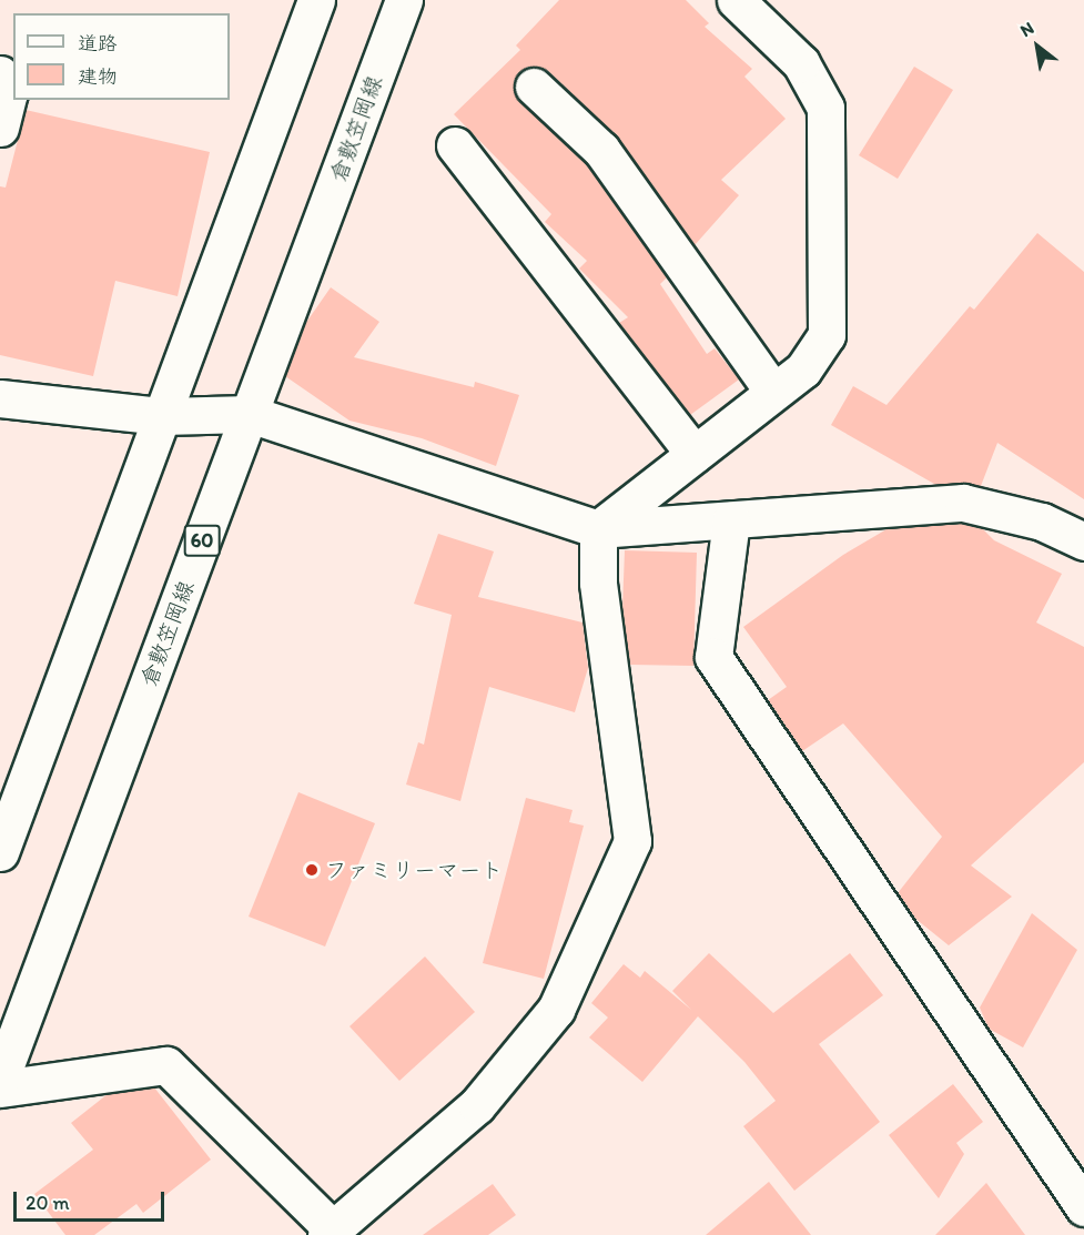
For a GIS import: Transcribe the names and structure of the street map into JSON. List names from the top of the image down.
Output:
{
  "streets": {
    "street": ["倉敷笠岡線", "60"]
  },
  "places": ["ファミリーマート"],
  "legend": ["道路", "建物"],
  "scale_bar": "20 m",
  "north": "top left"
}
